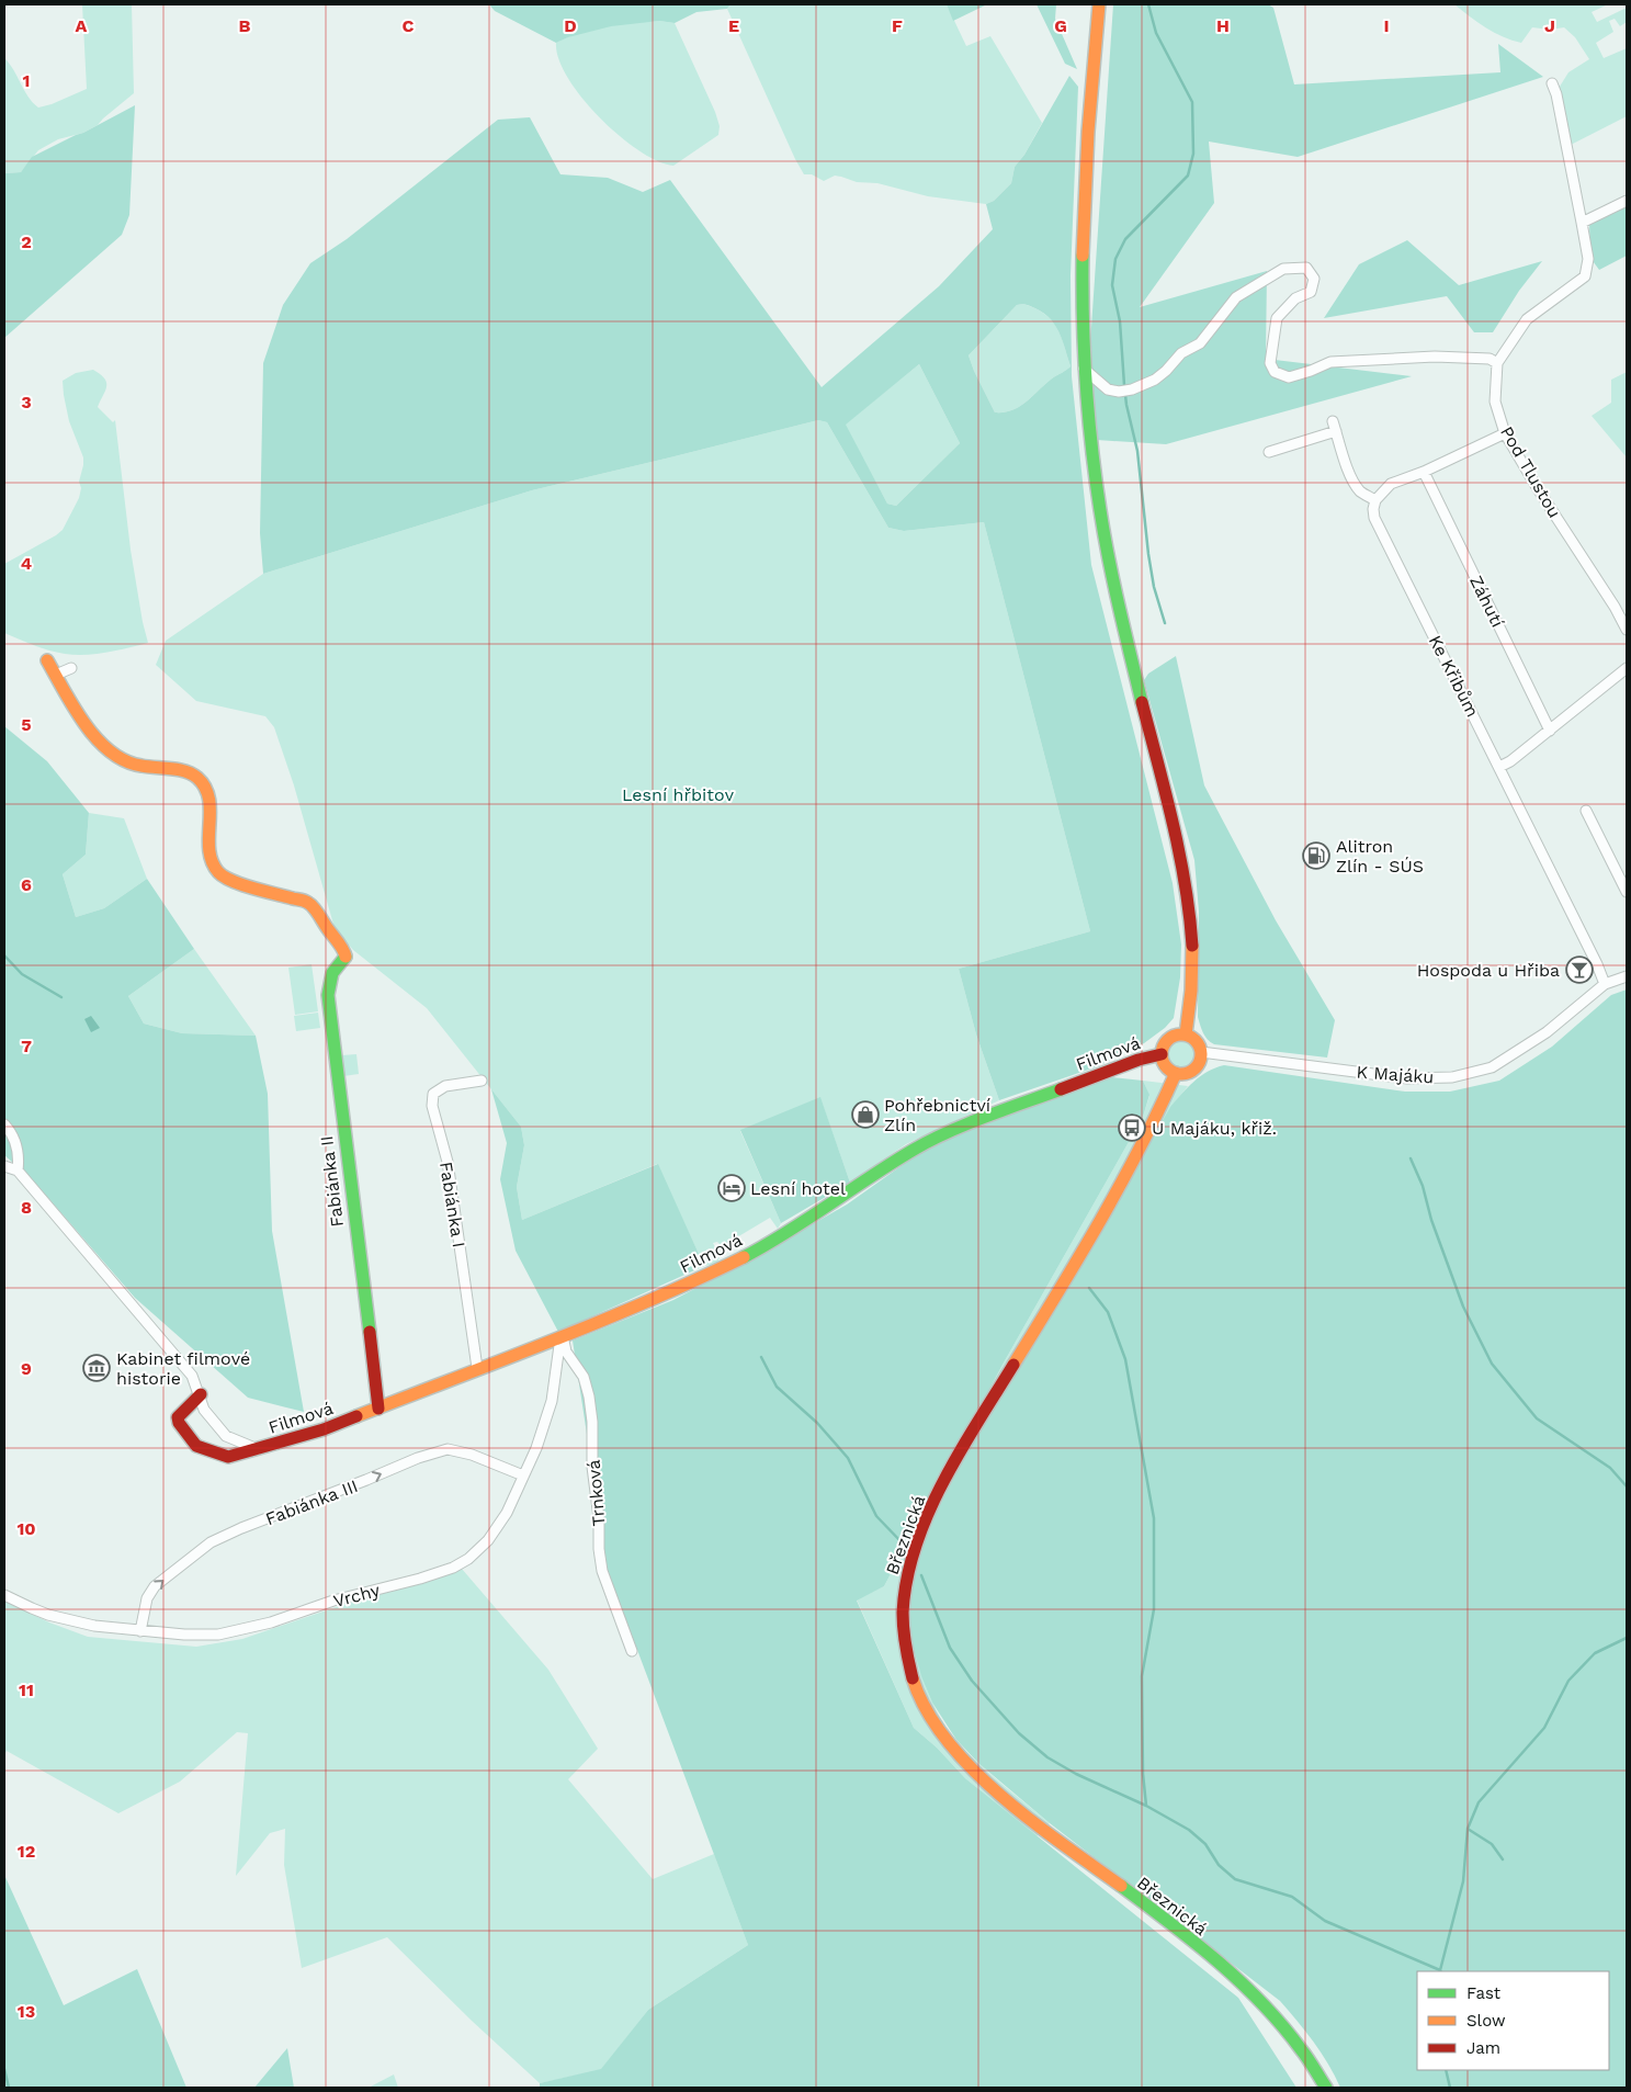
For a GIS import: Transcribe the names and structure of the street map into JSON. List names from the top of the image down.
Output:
{
  "streets": {
    "main road": ["Filmová", "Fabiánka II", "Březnická"],
    "street": [
      "Pod Tlustou",
      "Záhutí",
      "Ke Křibům",
      "K Majáku",
      "Fabiánka I",
      "Trnková",
      "Fabiánka III",
      "Vrchy"
    ]
  },
  "crossings": [
    ["Ke Křibům", "K Majáku"],
    ["Filmová", "K Majáku"],
    ["Filmová", "Fabiánka II"],
    ["Filmová", "Fabiánka I"],
    ["Filmová", "Trnková"],
    ["Filmová", "Březnická"],
    ["Filmová", "Vrchy"],
    ["K Majáku", "Březnická"],
    ["Trnková", "Vrchy"],
    ["Fabiánka III", "Vrchy"]
  ],
  "one_way": ["Fabiánka III"],
  "parks": ["Lesní hřbitov"],
  "places": {
    "fuel station": ["Alitron Zlín - SÚS"],
    "bar": ["Hospoda u Hřiba"],
    "shop": ["Pohřebnictví Zlín"],
    "bus stop": ["U Majáku, křiž."],
    "hotel": ["Lesní hotel"],
    "museum": ["Kabinet filmové historie"]
  },
  "legend": ["Fast", "Slow", "Jam"],
  "grid": {
    "columns": [
      "A",
      "B",
      "C",
      "D",
      "E",
      "F",
      "G",
      "H",
      "I",
      "J"
    ],
    "rows": [
      "1",
      "2",
      "3",
      "4",
      "5",
      "6",
      "7",
      "8",
      "9",
      "10",
      "11",
      "12",
      "13"
    ]
  }
}
